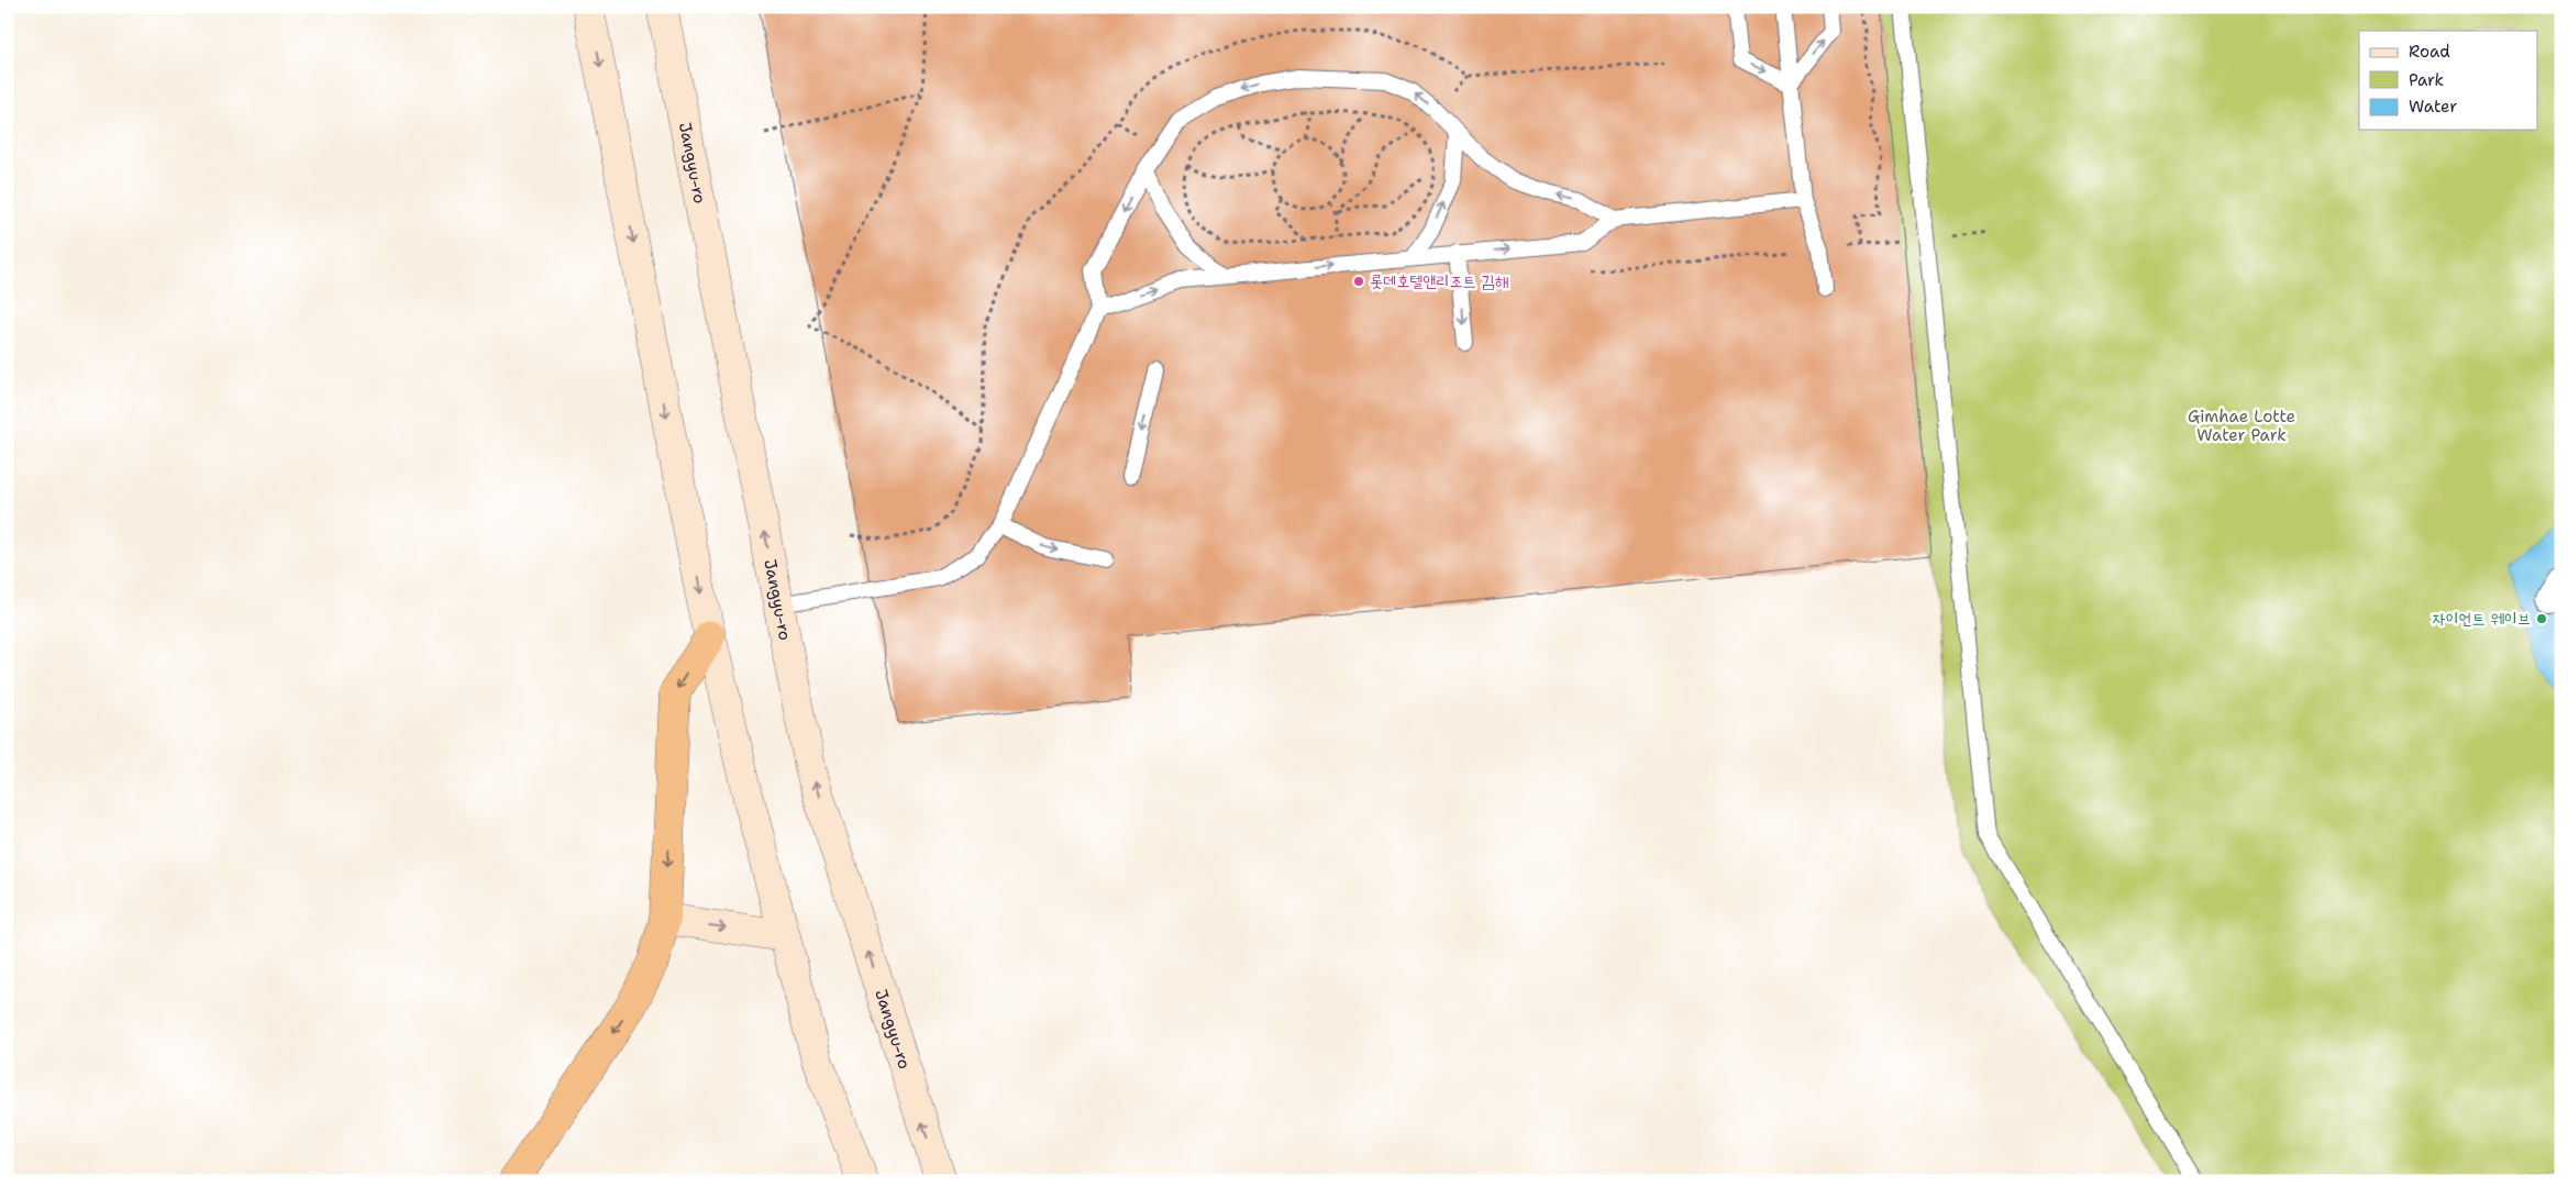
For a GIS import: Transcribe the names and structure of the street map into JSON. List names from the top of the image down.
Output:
{
  "streets": {
    "main road": ["Jangyu-ro"]
  },
  "parks": ["Gimhae Lotte Water Park"],
  "places": ["롯데호텔앤리조트 김해", "자이언트 웨이브"],
  "legend": ["Road", "Park", "Water"]
}
